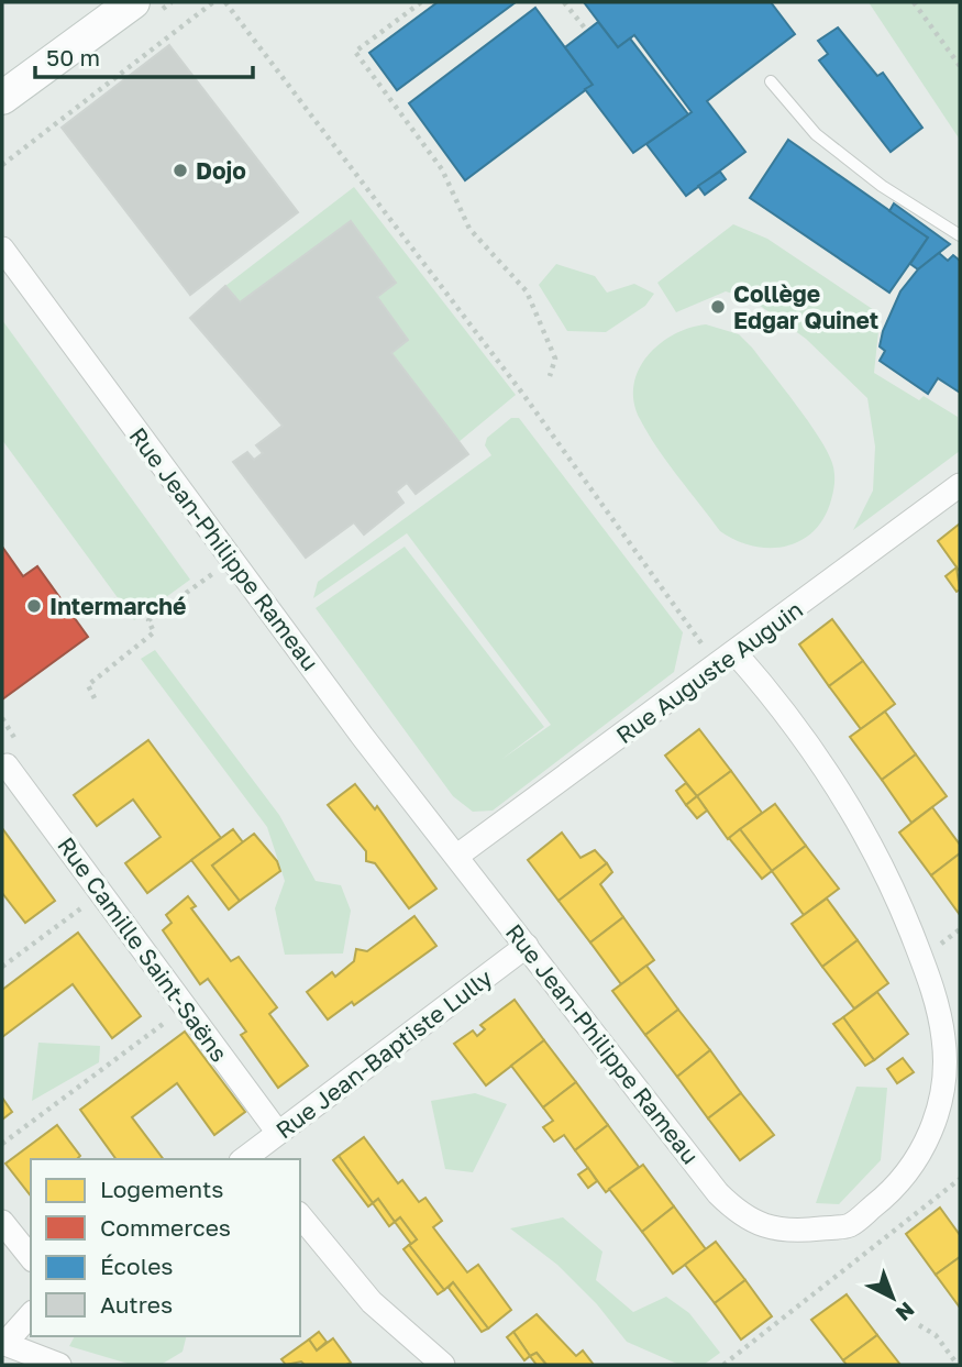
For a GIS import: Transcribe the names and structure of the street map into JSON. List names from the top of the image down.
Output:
{
  "streets": {
    "street": [
      "Rue Jean-Philippe Rameau",
      "Rue Auguste Auguin",
      "Rue Camille Saint-Saëns",
      "Rue Jean-Baptiste Lully"
    ]
  },
  "crossings": [
    ["Rue Jean-Philippe Rameau", "Rue Auguste Auguin"],
    ["Rue Jean-Philippe Rameau", "Rue Jean-Baptiste Lully"],
    ["Rue Camille Saint-Saëns", "Rue Jean-Baptiste Lully"]
  ],
  "places": ["Dojo", "Collège Edgar Quinet", "Intermarché"],
  "legend": [
    "Logements",
    "Commerces",
    "Écoles",
    "Autres"
  ],
  "scale_bar": "50 m",
  "north": "bottom right"
}
